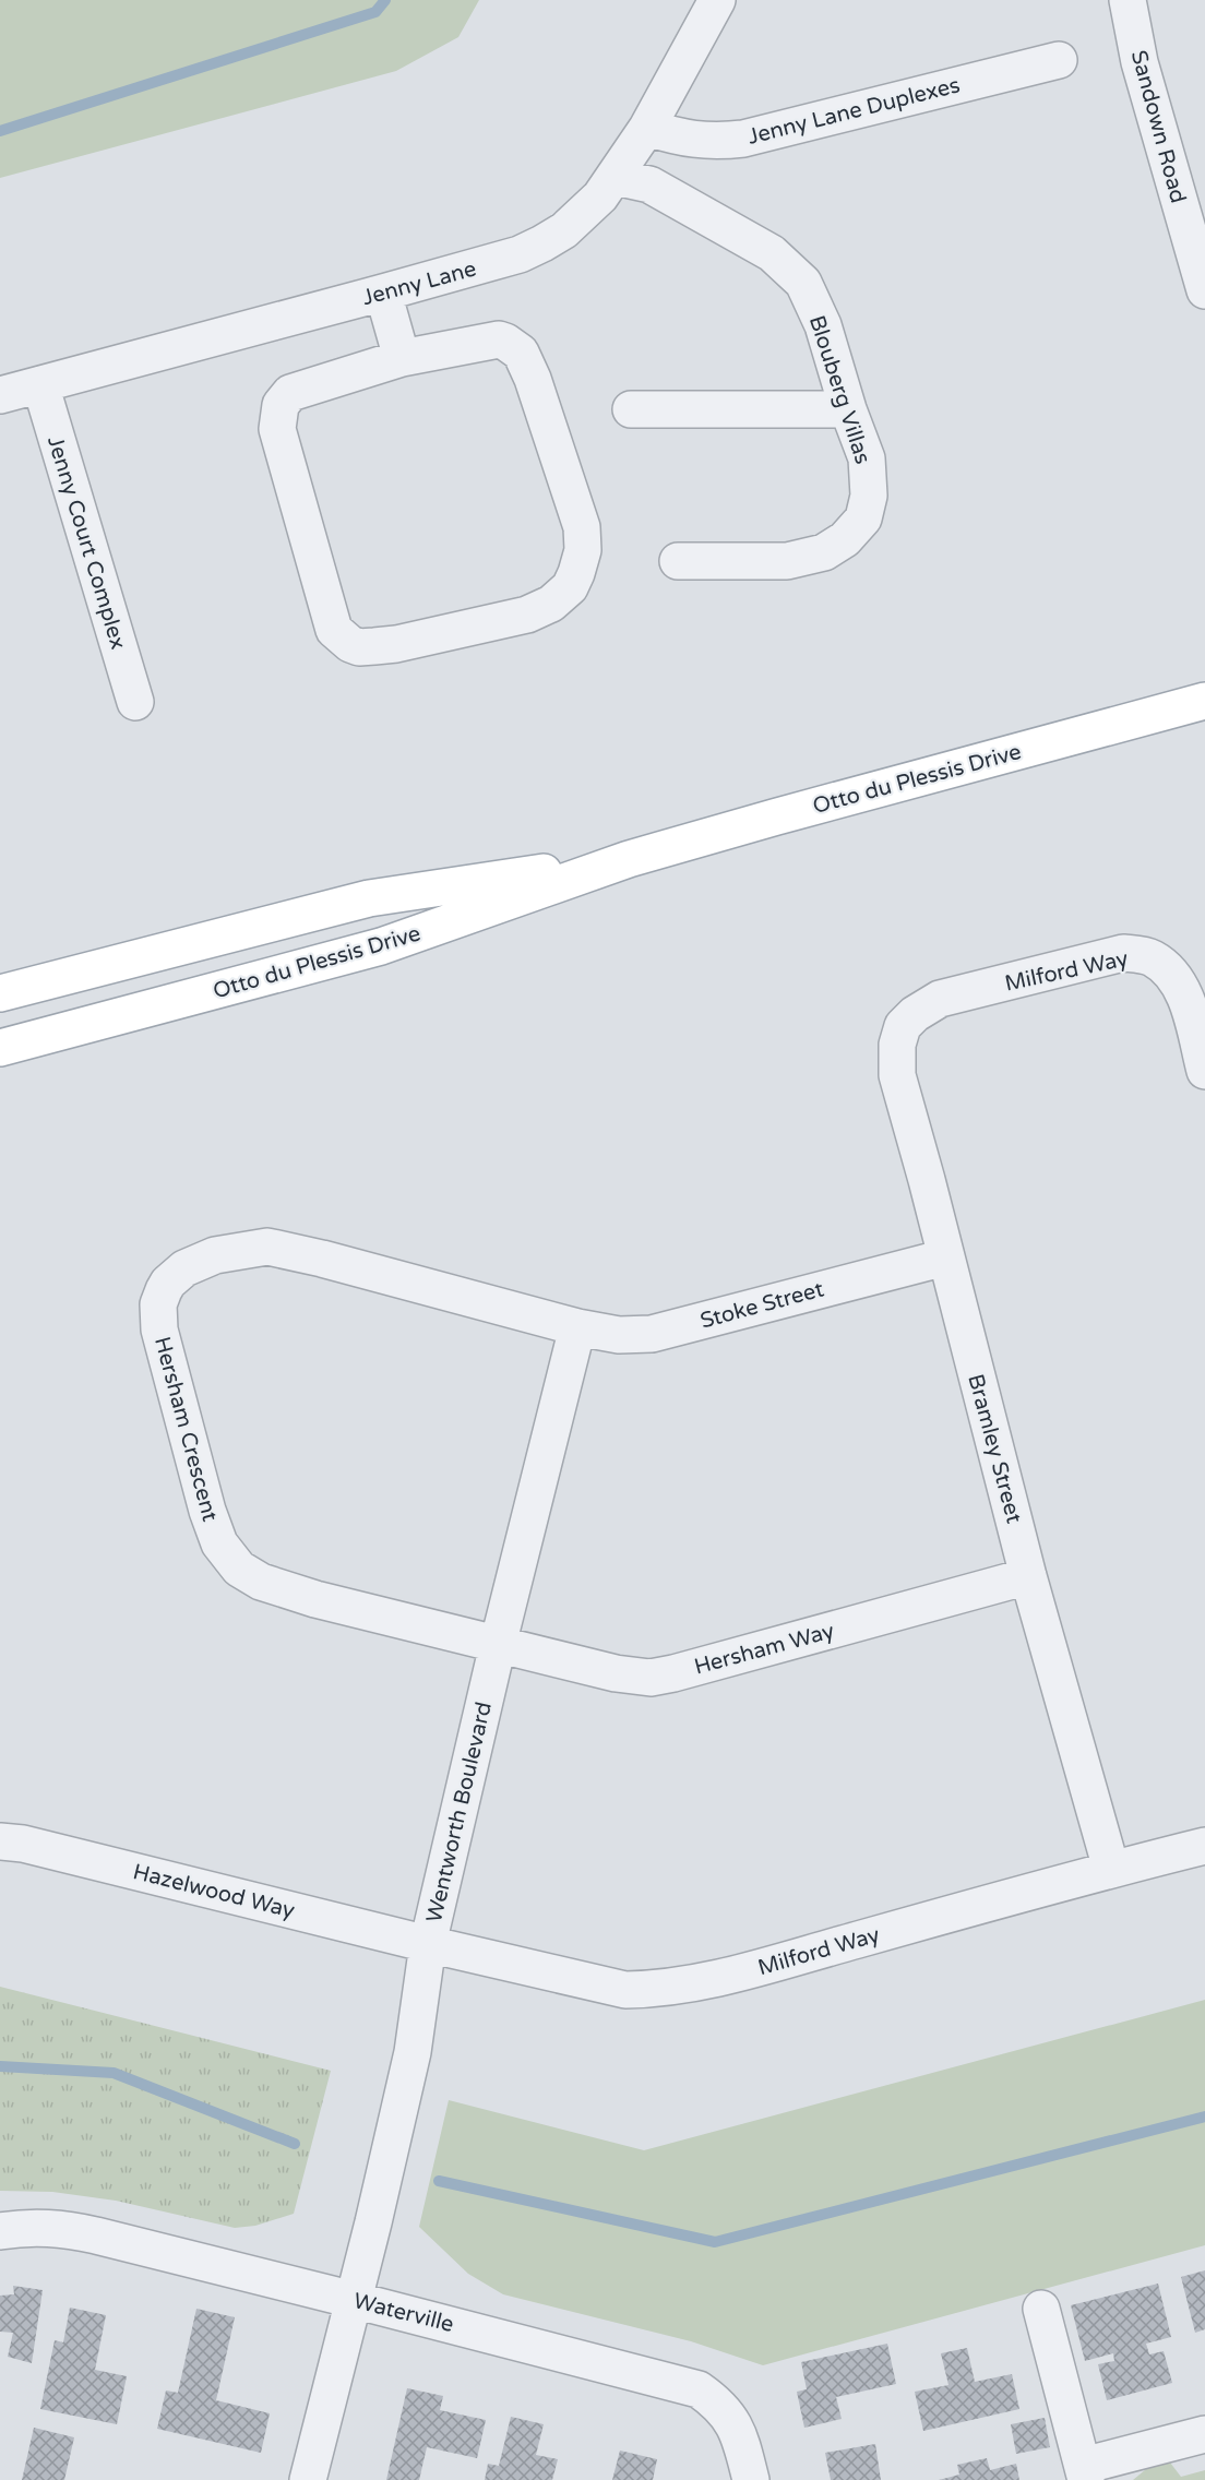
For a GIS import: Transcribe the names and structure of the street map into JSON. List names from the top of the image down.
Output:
{
  "streets": {
    "main road": ["Otto du Plessis Drive"],
    "street": [
      "Jenny Lane Duplexes",
      "Sandown Road",
      "Jenny Lane",
      "Blouberg Villas",
      "Jenny Court Complex",
      "Milford Way",
      "Stoke Street",
      "Hersham Crescent",
      "Bramley Street",
      "Hersham Way",
      "Wentworth Boulevard",
      "Hazelwood Way",
      "Waterville"
    ]
  },
  "crossings": [
    ["Jenny Lane Duplexes", "Jenny Lane"],
    ["Jenny Lane", "Blouberg Villas"],
    ["Jenny Lane", "Jenny Court Complex"],
    ["Milford Way", "Bramley Street"],
    ["Milford Way", "Wentworth Boulevard"],
    ["Milford Way", "Hazelwood Way"],
    ["Stoke Street", "Hersham Crescent"],
    ["Stoke Street", "Bramley Street"],
    ["Stoke Street", "Wentworth Boulevard"],
    ["Hersham Crescent", "Hersham Way"],
    ["Hersham Crescent", "Wentworth Boulevard"],
    ["Bramley Street", "Hersham Way"],
    ["Hersham Way", "Wentworth Boulevard"],
    ["Wentworth Boulevard", "Hazelwood Way"],
    ["Wentworth Boulevard", "Waterville"]
  ]
}
